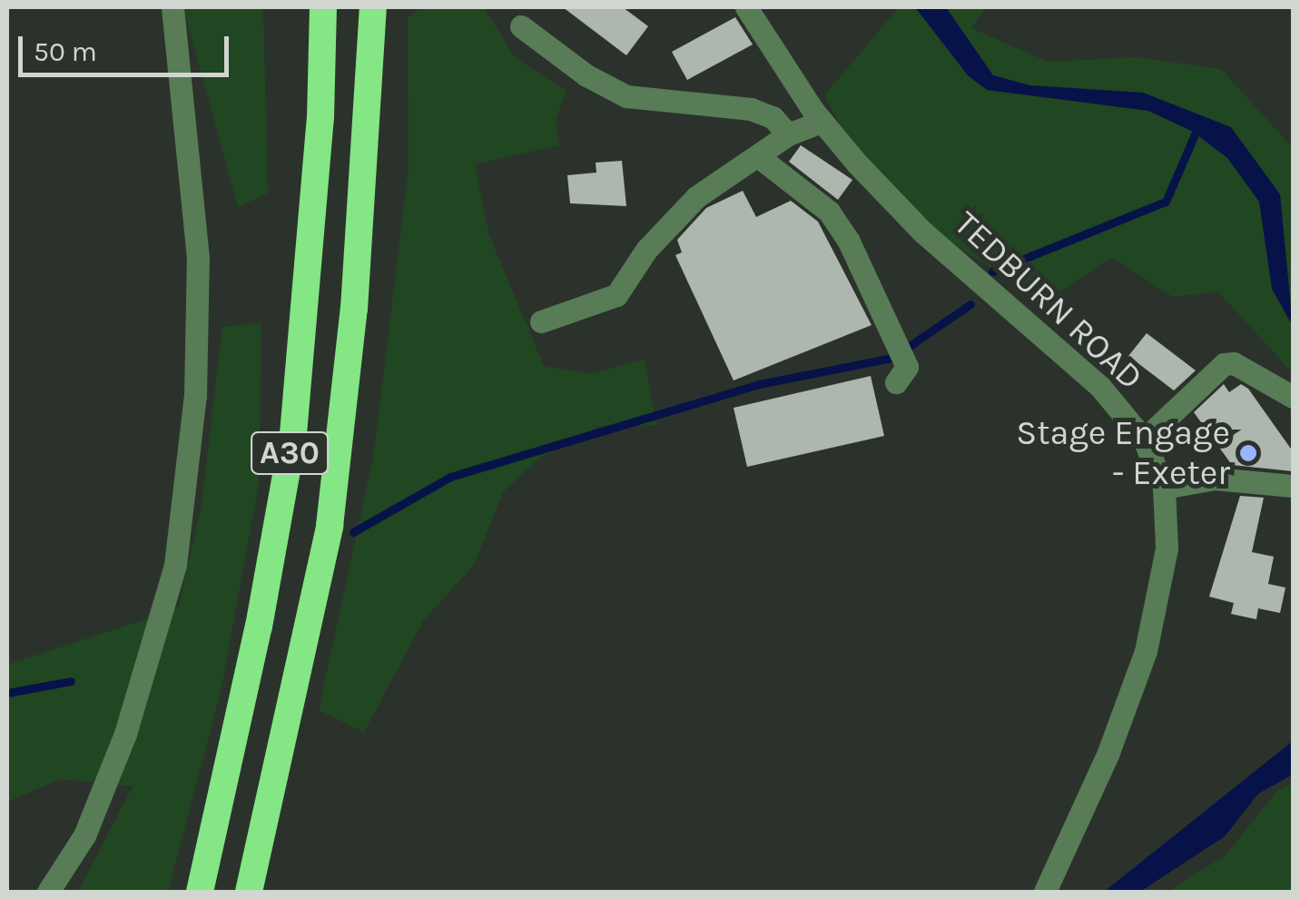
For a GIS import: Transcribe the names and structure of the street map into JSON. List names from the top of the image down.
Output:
{
  "streets": {
    "highway": ["A30"],
    "street": ["TEDBURN ROAD"]
  },
  "places": ["Stage Engage - Exeter"],
  "scale_bar": "50 m"
}
